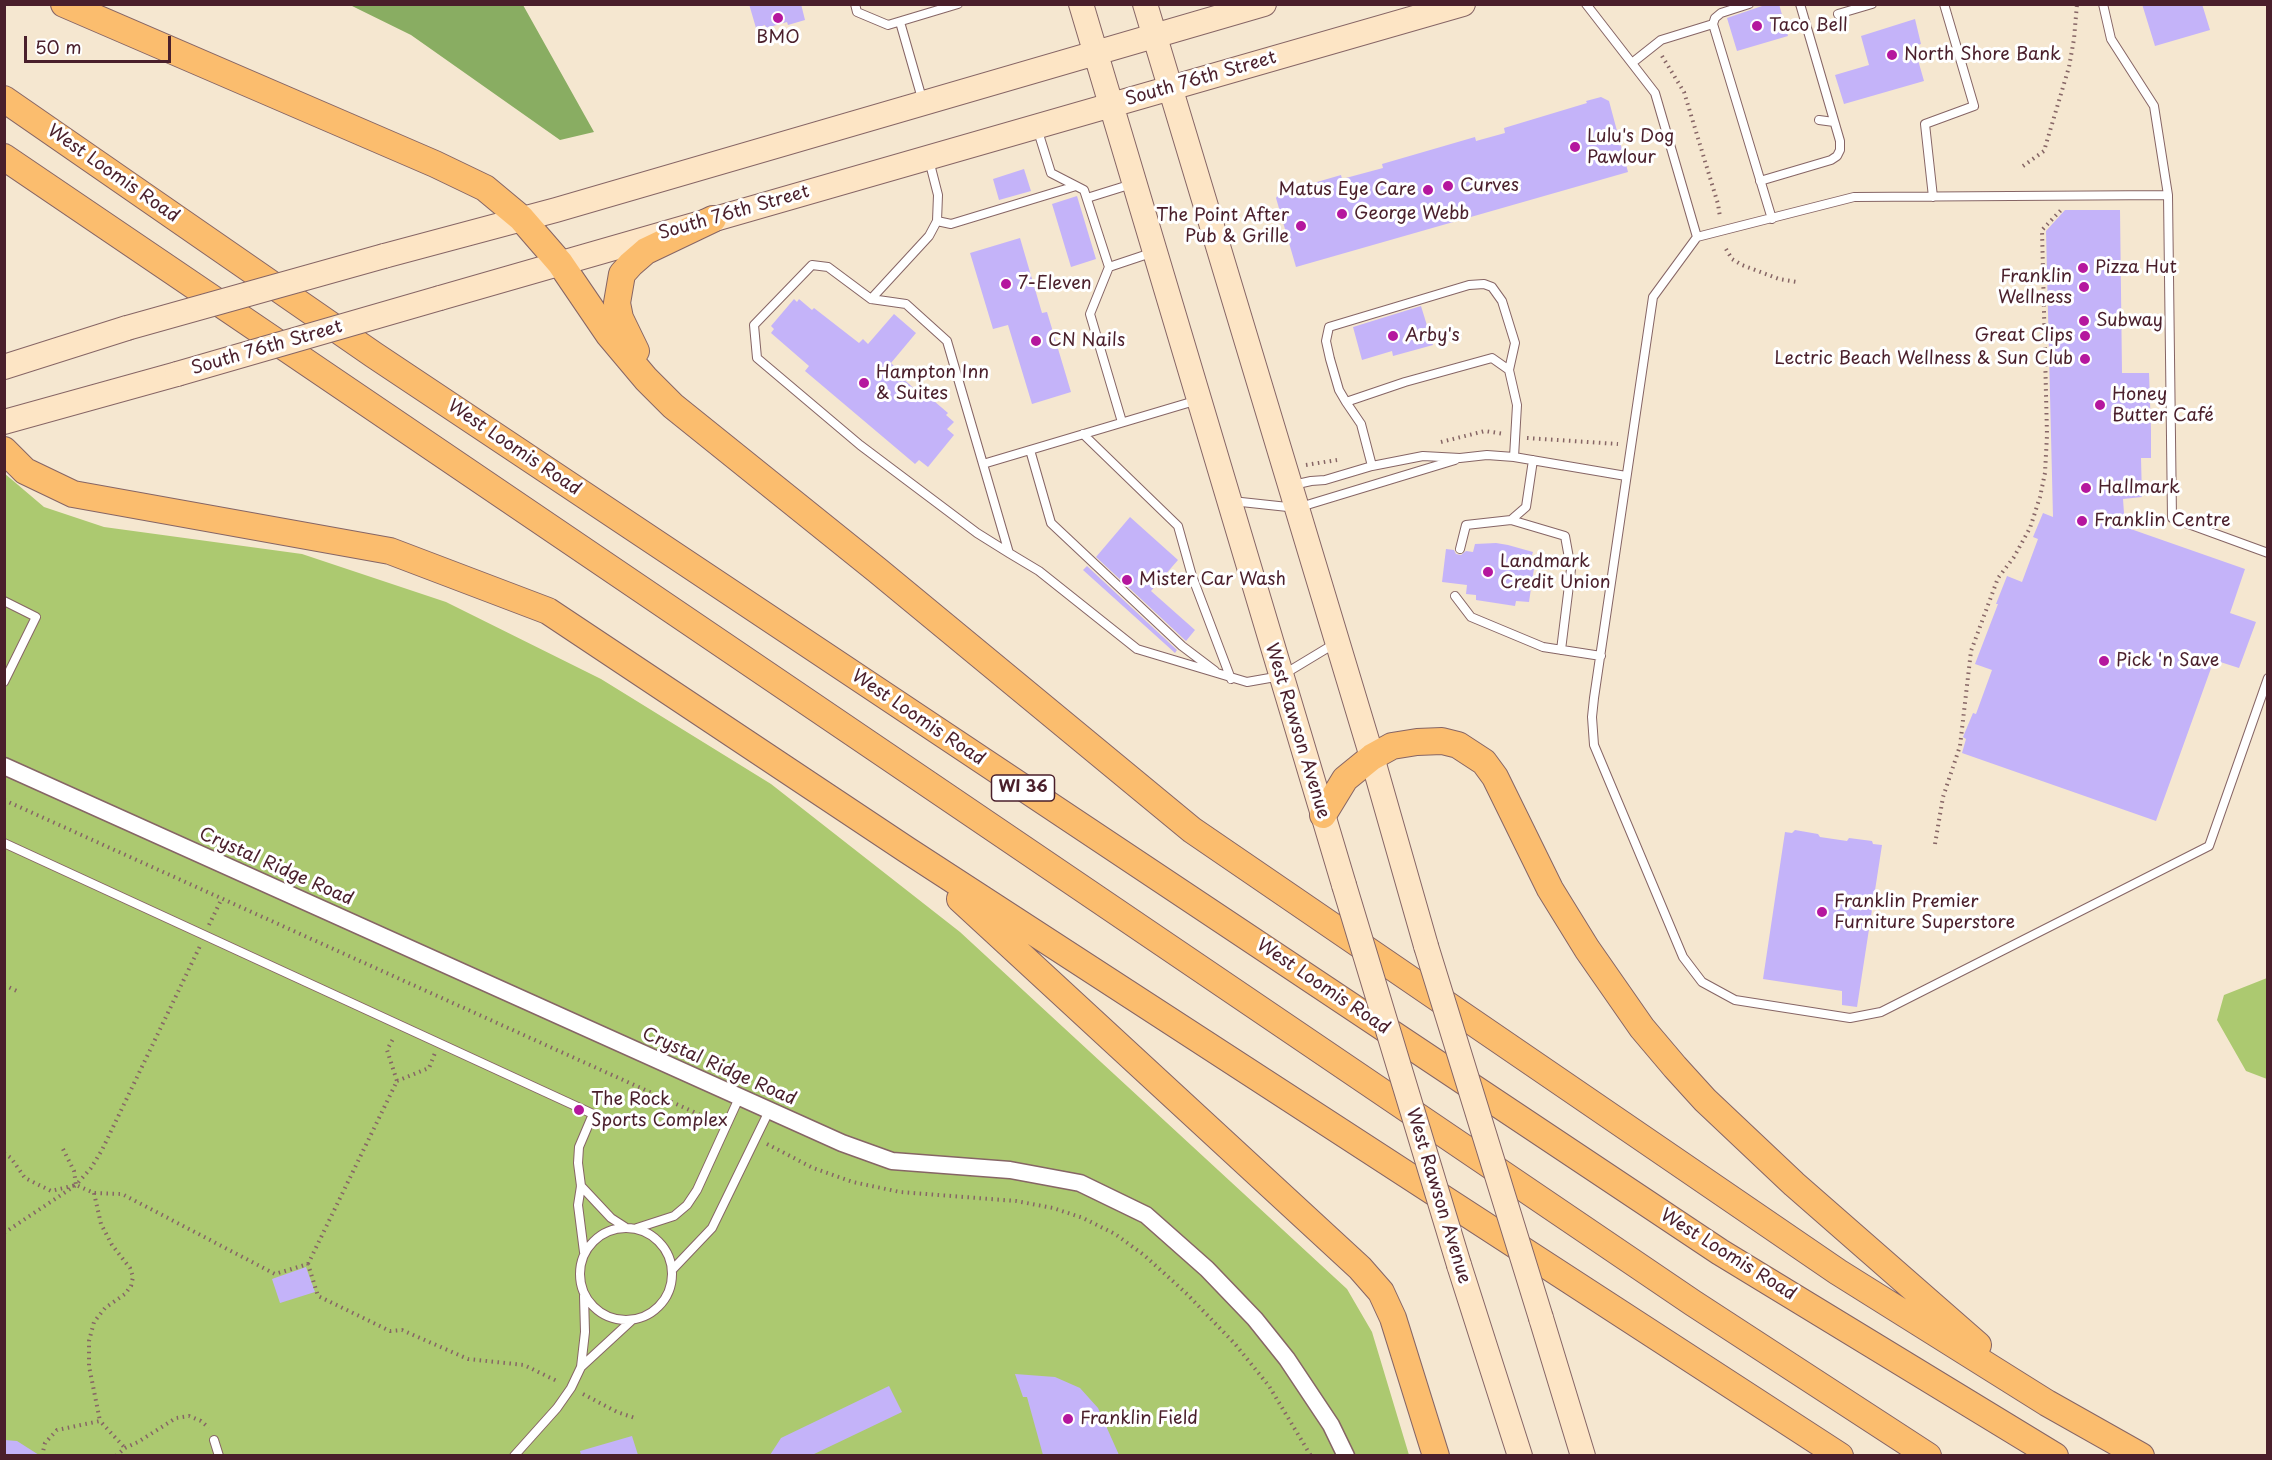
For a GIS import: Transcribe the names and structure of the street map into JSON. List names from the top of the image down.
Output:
{
  "streets": {
    "main road": [
      "South 76th Street",
      "West Loomis Road",
      "West Rawson Avenue",
      "WI 36"
    ],
    "street": ["Crystal Ridge Road"]
  },
  "crossings": [
    ["South 76th Street", "West Rawson Avenue"]
  ],
  "places": [
    "BMO",
    "Taco Bell",
    "North Shore Bank",
    "Lulu's Dog Pawlour",
    "Curves",
    "Matus Eye Care",
    "George Webb",
    "The Point After Pub & Grille",
    "Pizza Hut",
    "7-Eleven",
    "Franklin Wellness",
    "Subway",
    "Arby's",
    "Great Clips",
    "CN Nails",
    "Lectric Beach Wellness & Sun Club",
    "Hampton Inn & Suites",
    "Honey Butter Café",
    "Hallmark",
    "Franklin Centre",
    "Landmark Credit Union",
    "Mister Car Wash",
    "Pick 'n Save",
    "Franklin Premier Furniture Superstore",
    "The Rock Sports Complex",
    "Franklin Field"
  ],
  "scale_bar": "50 m"
}
